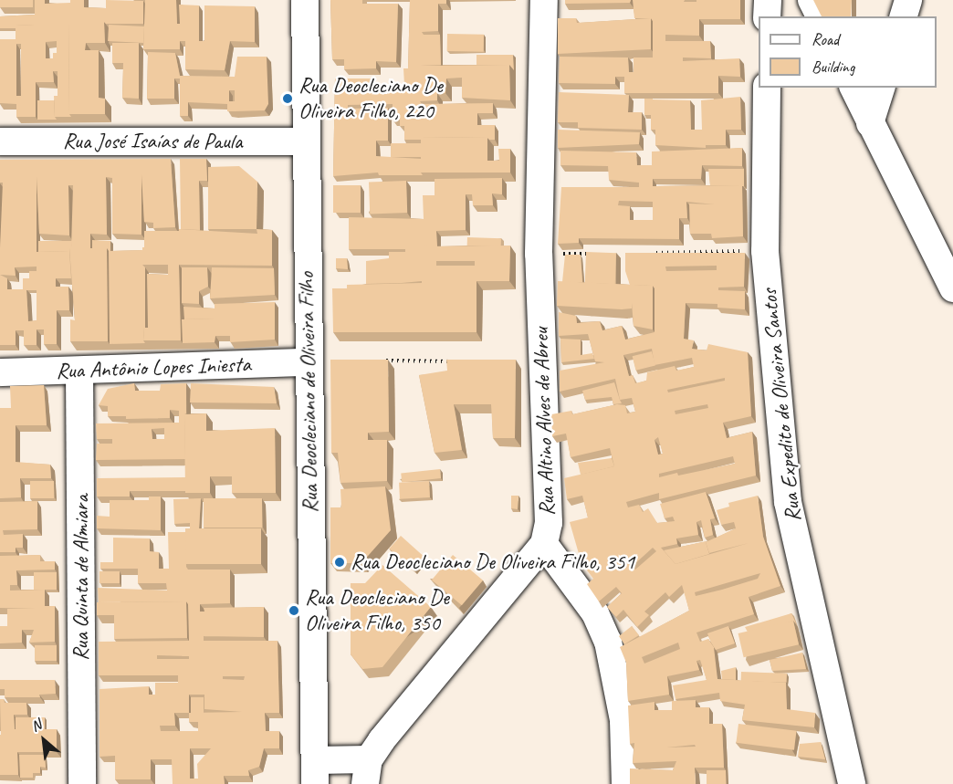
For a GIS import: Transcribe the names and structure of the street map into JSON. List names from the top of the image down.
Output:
{
  "streets": {
    "street": [
      "Rua José Isaías de Paula",
      "Rua Antônio Lopes Iniesta",
      "Rua Deocleciano de Oliveira Filho",
      "Rua Expedito de Oliveira Santos",
      "Rua Altino Alves de Abreu",
      "Rua Quinta de Almiara"
    ]
  },
  "crossings": [
    ["Rua José Isaías de Paula", "Rua Deocleciano de Oliveira Filho"],
    ["Rua Antônio Lopes Iniesta", "Rua Deocleciano de Oliveira Filho"],
    ["Rua Antônio Lopes Iniesta", "Rua Quinta de Almiara"],
    ["Rua Deocleciano de Oliveira Filho", "Rua Altino Alves de Abreu"]
  ],
  "places": ["Rua Deocleciano De Oliveira Filho, 220", "Rua Deocleciano De Oliveira Filho, 351", "Rua Deocleciano De Oliveira Filho, 350"],
  "legend": ["Road", "Building"],
  "north": "top left"
}
